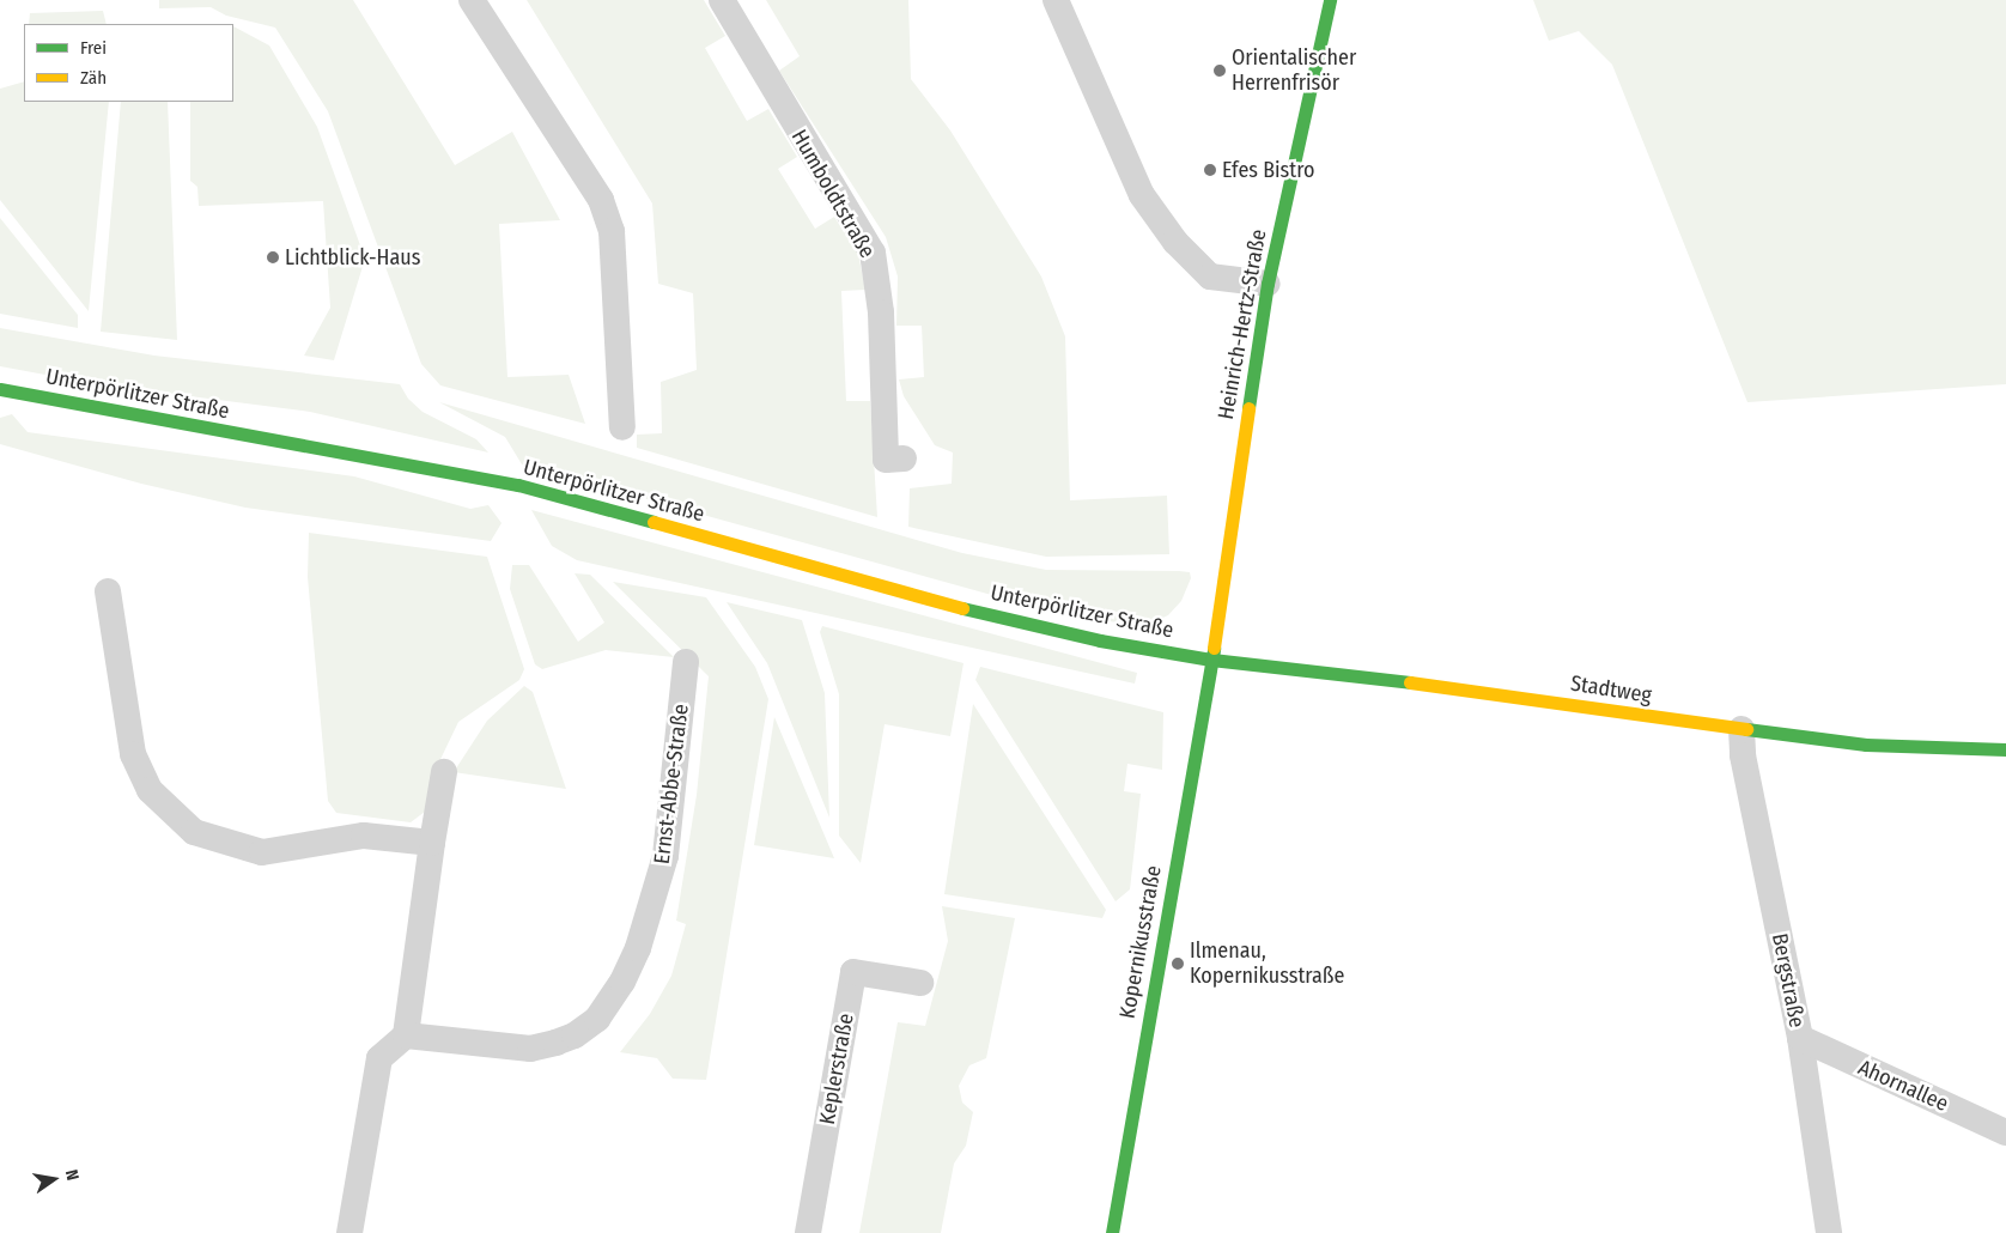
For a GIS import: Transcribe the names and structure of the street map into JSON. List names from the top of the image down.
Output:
{
  "streets": {
    "street": [
      "Humboldtstraße",
      "Heinrich-Hertz-Straße",
      "Unterpörlitzer Straße",
      "Stadtweg",
      "Ernst-Abbe-Straße",
      "Kopernikusstraße",
      "Bergstraße",
      "Keplerstraße",
      "Ahornallee"
    ]
  },
  "crossings": [
    ["Heinrich-Hertz-Straße", "Unterpörlitzer Straße"],
    ["Heinrich-Hertz-Straße", "Stadtweg"],
    ["Heinrich-Hertz-Straße", "Kopernikusstraße"],
    ["Unterpörlitzer Straße", "Stadtweg"],
    ["Unterpörlitzer Straße", "Kopernikusstraße"],
    ["Stadtweg", "Kopernikusstraße"],
    ["Stadtweg", "Bergstraße"],
    ["Bergstraße", "Ahornallee"]
  ],
  "places": [
    "Orientalischer Herrenfrisör",
    "Efes Bistro",
    "Lichtblick-Haus",
    "Ilmenau, Kopernikusstraße"
  ],
  "legend": ["Frei", "Zäh"],
  "north": "right"
}
